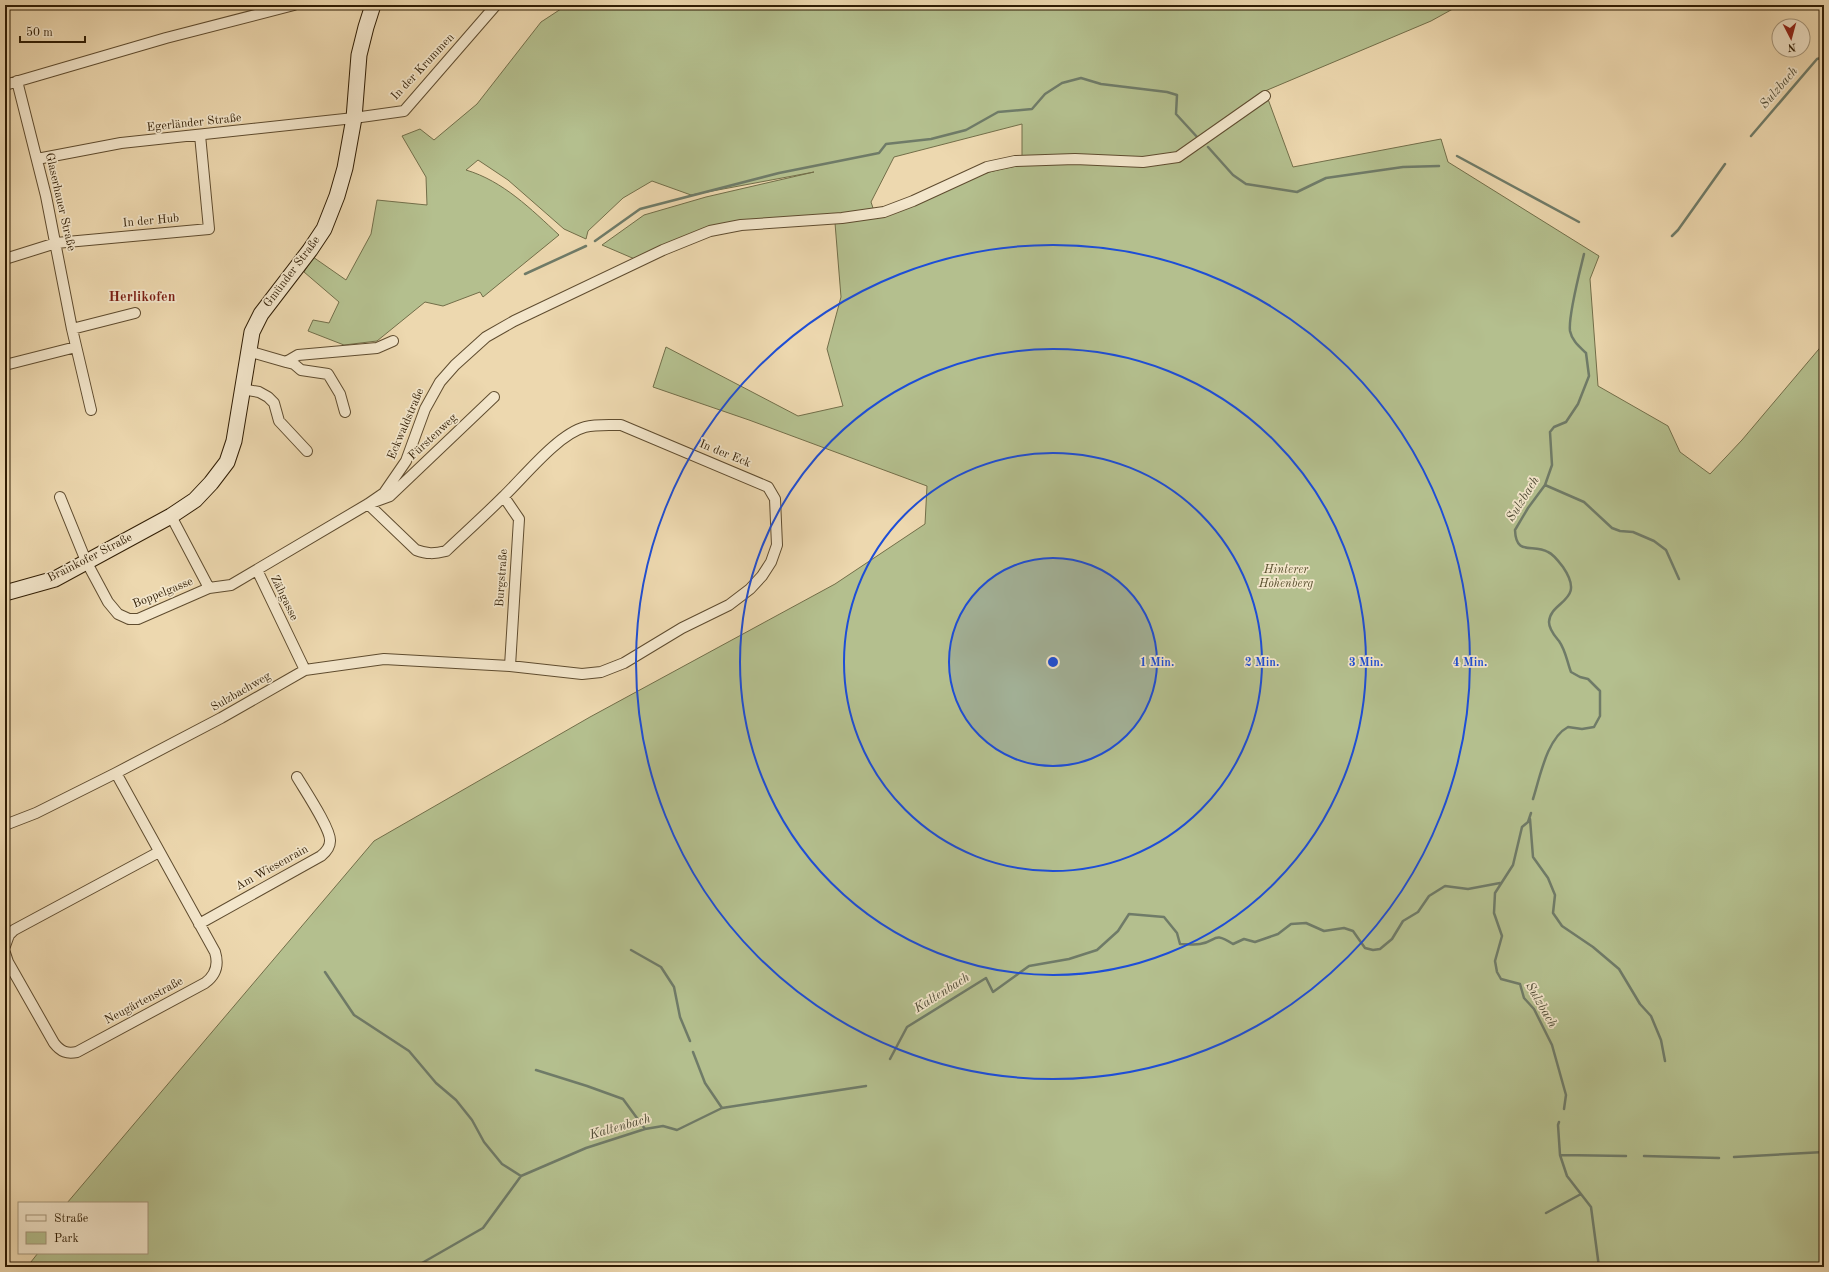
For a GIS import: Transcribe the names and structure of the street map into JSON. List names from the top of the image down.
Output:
{
  "streets": {
    "main road": ["Gmünder Straße", "Brainkofer Straße"],
    "street": [
      "In der Krummen",
      "Egerländer Straße",
      "Glaserhauer Straße",
      "In der Hub",
      "Eckwaldstraße",
      "Fürstenweg",
      "In der Eck",
      "Burgstraße",
      "Boppelgasse",
      "Zähgasse",
      "Sulzbachweg",
      "Am Wiesenrain",
      "Neugärtenstraße"
    ]
  },
  "crossings": [
    ["In der Krummen", "Egerländer Straße"],
    ["In der Krummen", "Gmünder Straße"],
    ["Egerländer Straße", "Glaserhauer Straße"],
    ["Egerländer Straße", "In der Hub"],
    ["Egerländer Straße", "Gmünder Straße"],
    ["Glaserhauer Straße", "In der Hub"],
    ["Gmünder Straße", "Brainkofer Straße"],
    ["Eckwaldstraße", "Fürstenweg"],
    ["Eckwaldstraße", "In der Eck"],
    ["Eckwaldstraße", "Zähgasse"],
    ["Fürstenweg", "In der Eck"],
    ["In der Eck", "Burgstraße"],
    ["In der Eck", "Sulzbachweg"],
    ["Brainkofer Straße", "Boppelgasse"],
    ["Burgstraße", "Sulzbachweg"],
    ["Boppelgasse", "Zähgasse"],
    ["Zähgasse", "Sulzbachweg"],
    ["Sulzbachweg", "Neugärtenstraße"],
    ["Am Wiesenrain", "Neugärtenstraße"]
  ],
  "districts": ["Herlikofen"],
  "water": ["Sulzbach", "Kaltenbach"],
  "parks": ["Hinterer Hohenberg"],
  "legend": ["Straße", "Park"],
  "scale_bar": "50 m",
  "north": "bottom",
  "rings": [
    "1 Min.",
    "2 Min.",
    "3 Min.",
    "4 Min."
  ]
}
